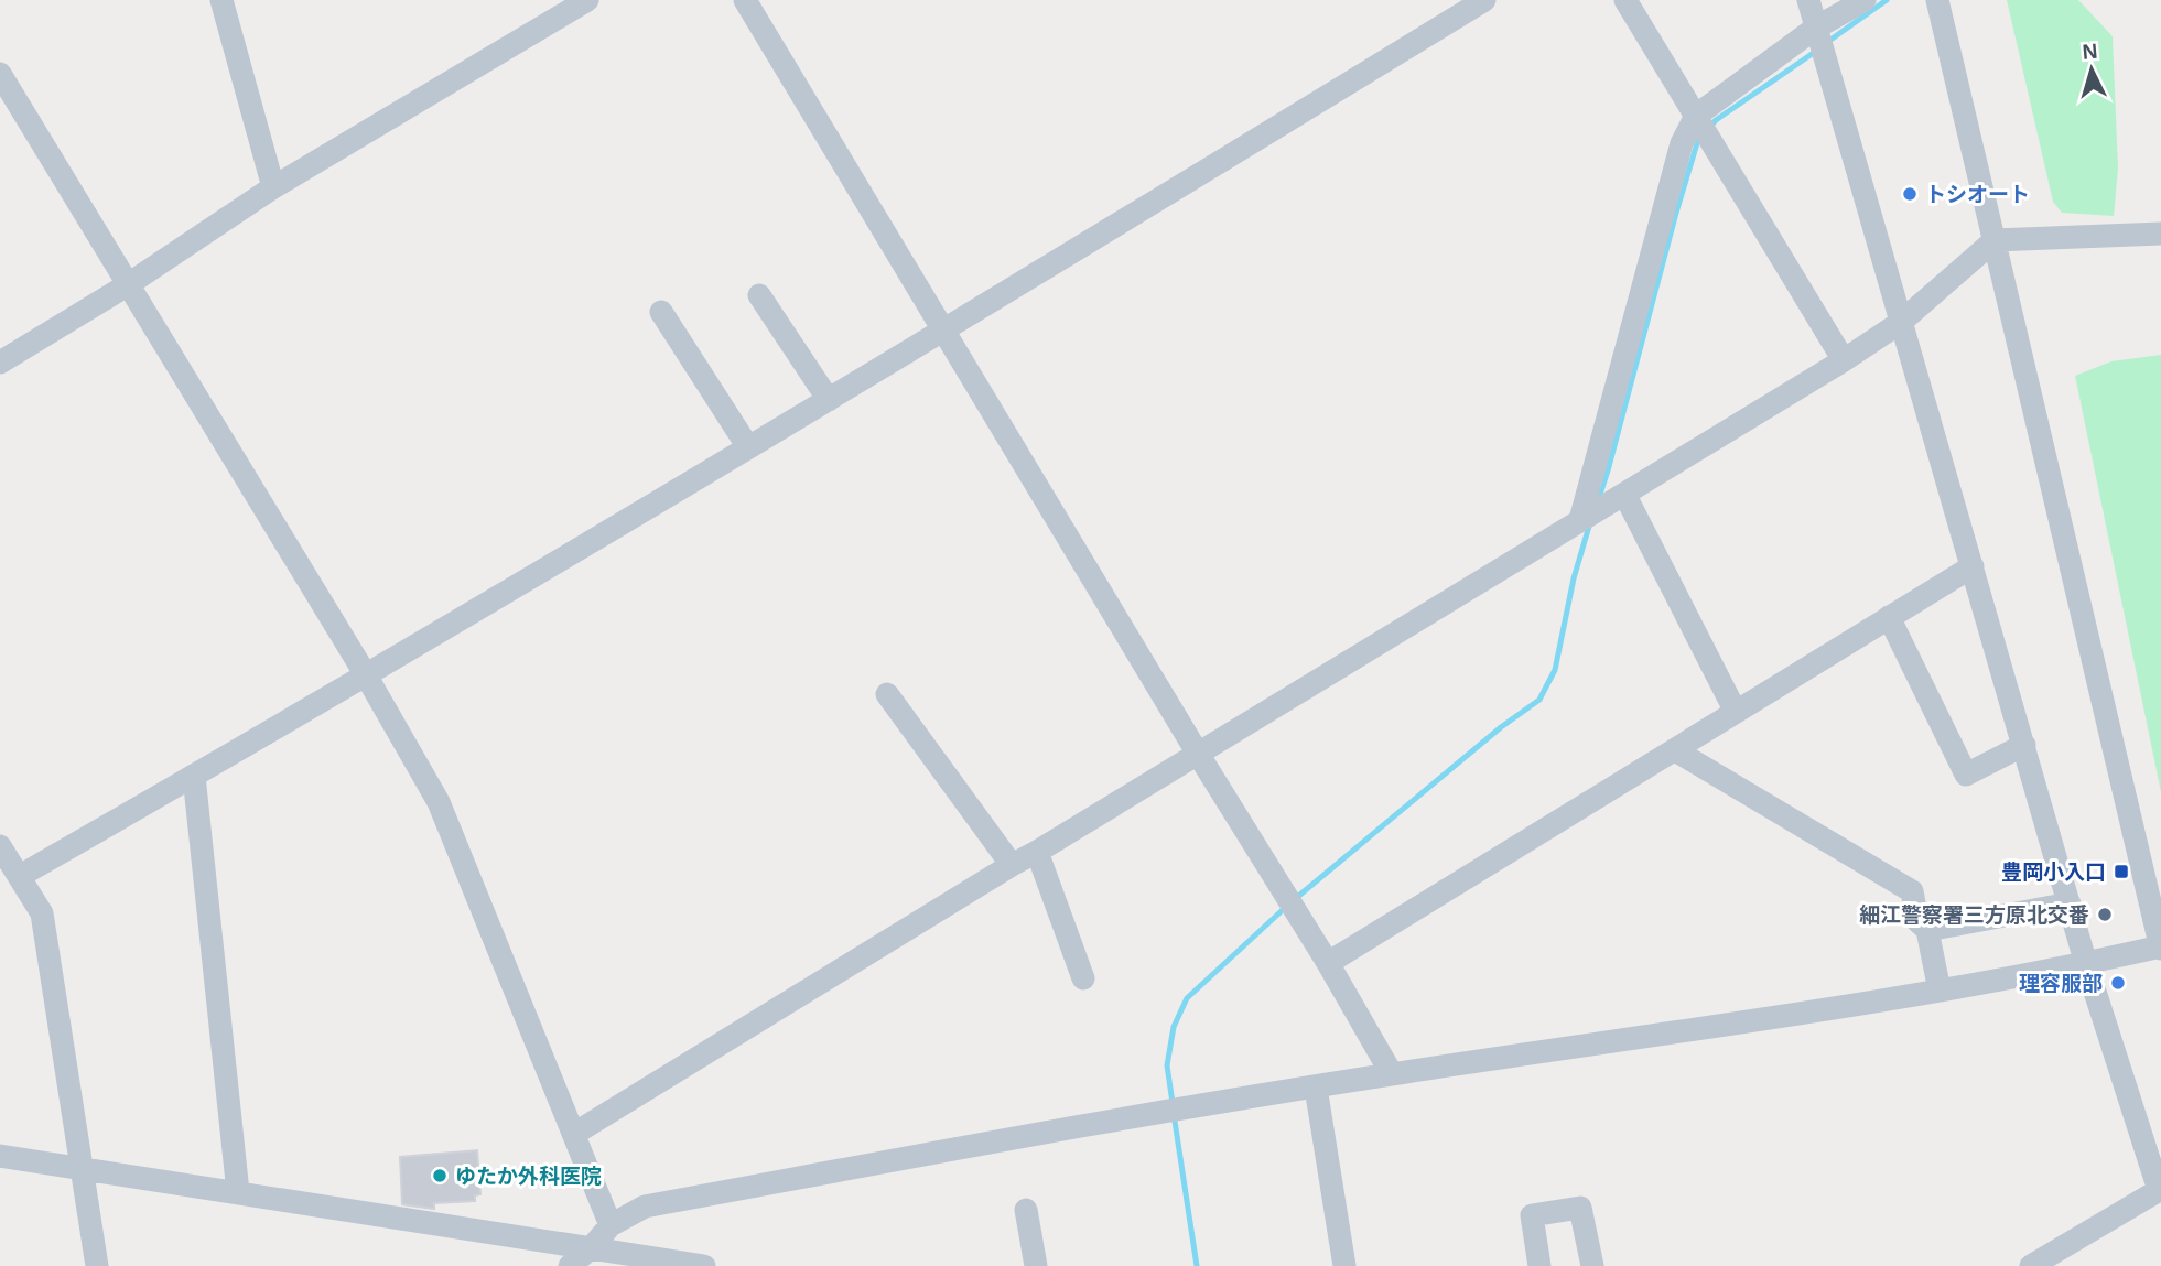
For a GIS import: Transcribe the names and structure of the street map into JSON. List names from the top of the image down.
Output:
{
  "places": {
    "other": [
      "トシオート",
      "細江警察署三方原北交番",
      "理容服部",
      "ゆたか外科医院"
    ],
    "transit": ["豊岡小入口"]
  },
  "north": "top"
}
